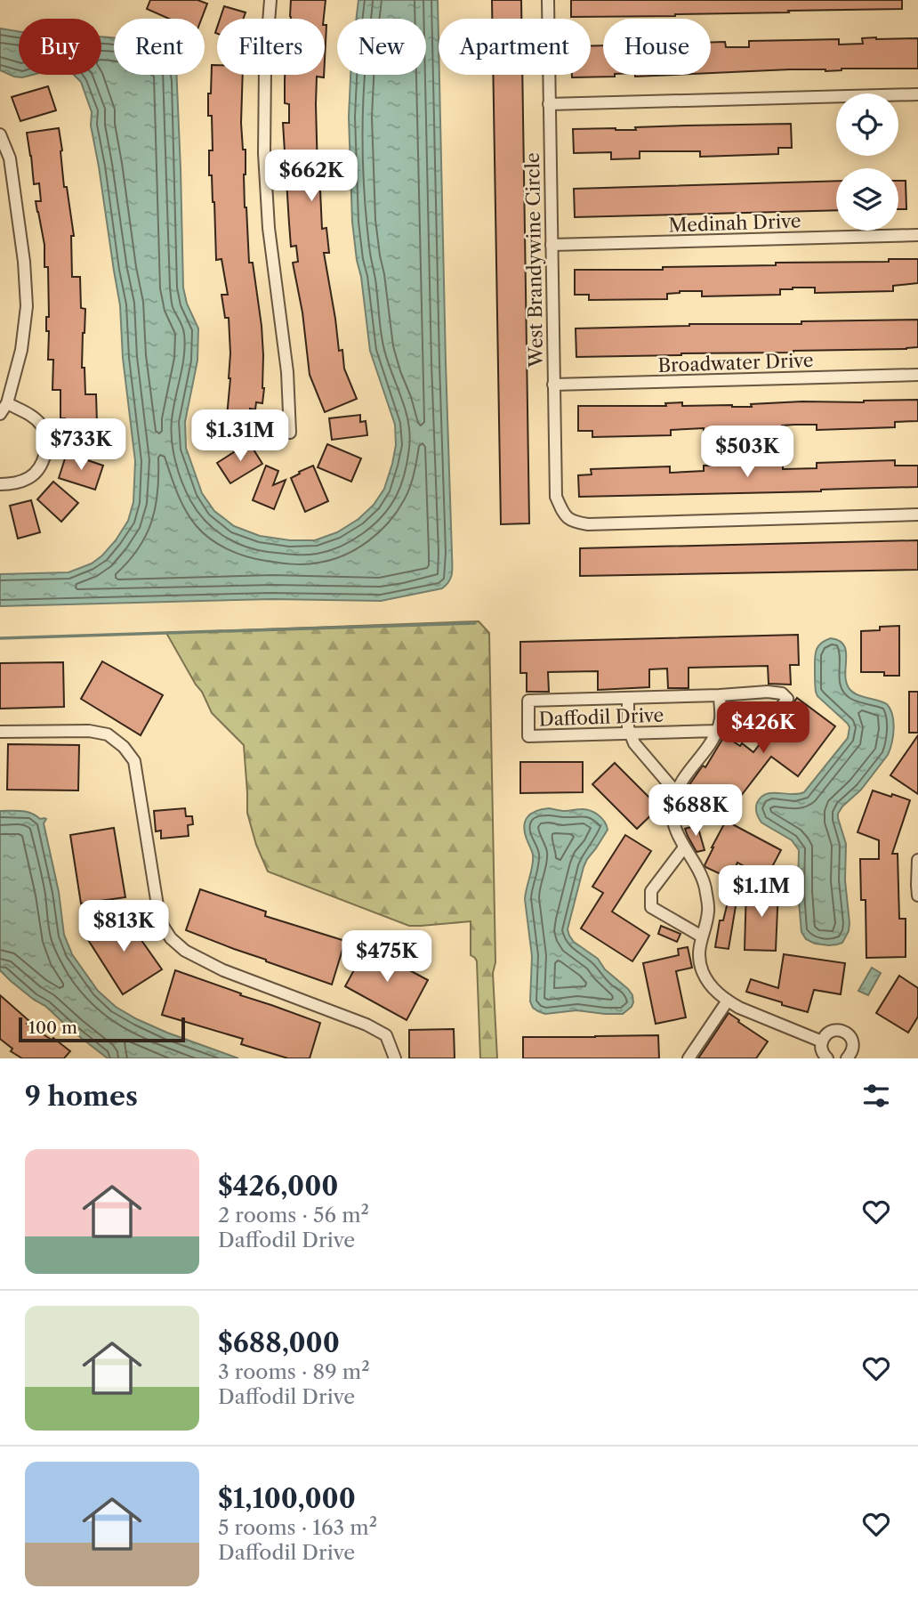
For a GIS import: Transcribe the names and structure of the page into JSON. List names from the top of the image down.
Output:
{
  "streets": {
    "street": [
      "Medinah Drive",
      "West Brandywine Circle",
      "Broadwater Drive",
      "Daffodil Drive"
    ]
  },
  "crossings": [
    ["Medinah Drive", "West Brandywine Circle"],
    ["West Brandywine Circle", "Broadwater Drive"]
  ],
  "scale_bar": "100 m",
  "page": {
    "chip": [
      "Buy",
      "Rent",
      "Filters",
      "New",
      "Apartment",
      "House"
    ],
    "price": [
      "$662K",
      "$1.31M",
      "$733K",
      "$503K",
      "$426K",
      "$688K",
      "$1.1M",
      "$813K",
      "$475K"
    ],
    "scale": "100 m",
    "heading": "9 homes",
    "list": [
      {
        "name": "$426,000",
        "note": "2 rooms · 56 m² · Daffodil Drive"
      },
      {
        "name": "$688,000",
        "note": "3 rooms · 89 m² · Daffodil Drive"
      },
      {
        "name": "$1,100,000",
        "note": "5 rooms · 163 m² · Daffodil Drive"
      }
    ]
  }
}
